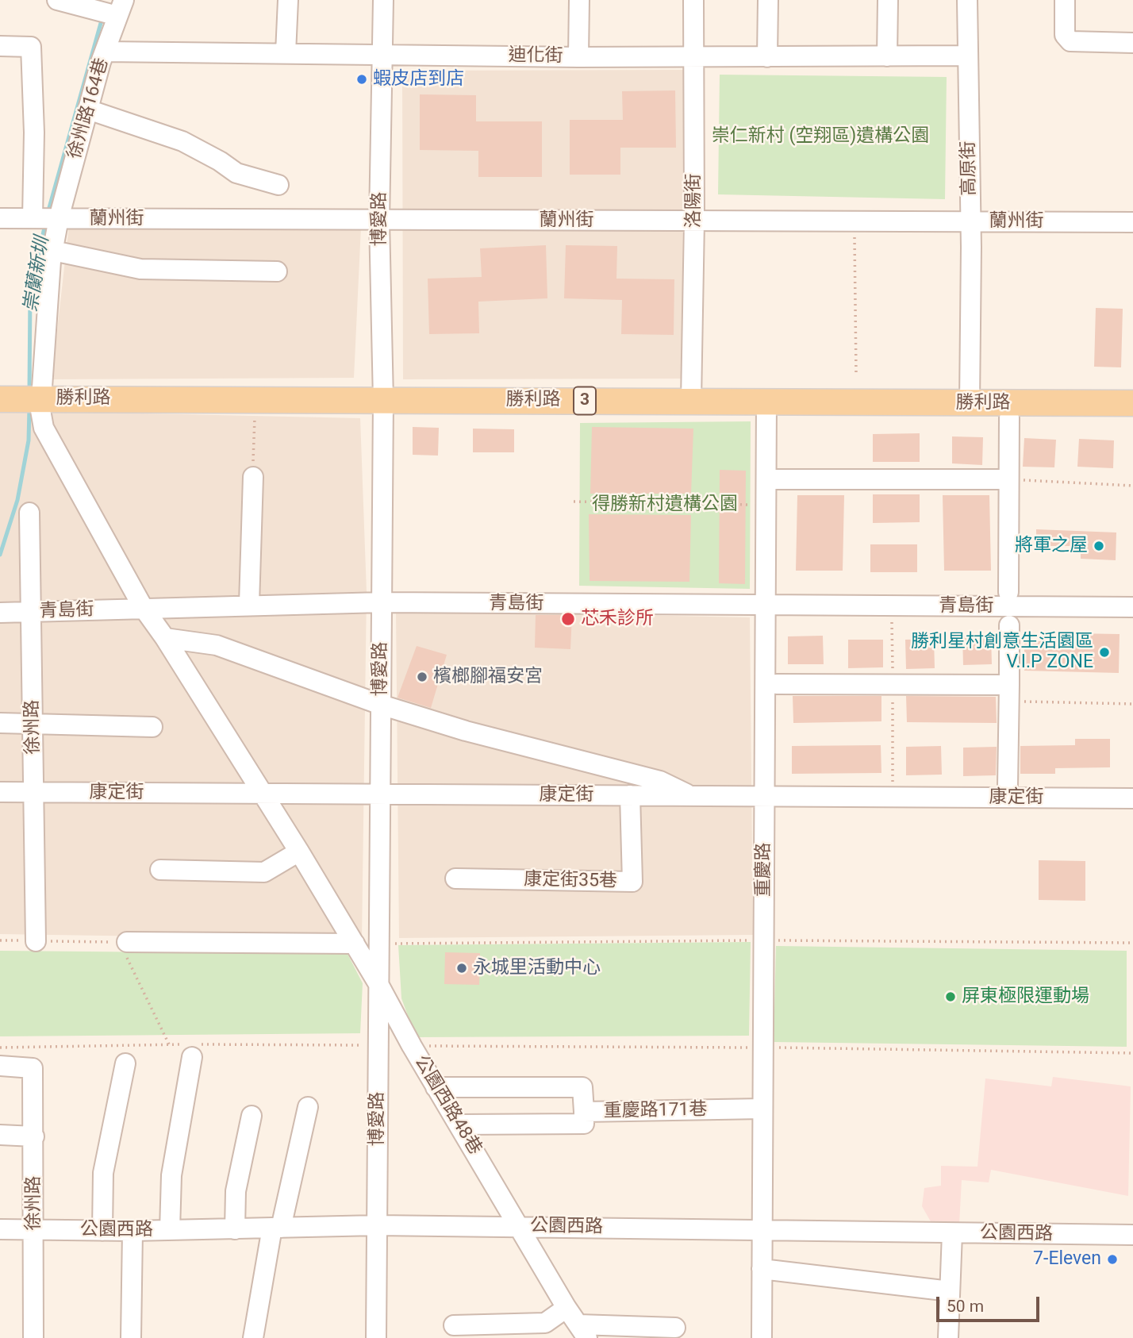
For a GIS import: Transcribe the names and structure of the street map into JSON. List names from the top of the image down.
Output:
{
  "streets": {
    "main road": ["勝利路", "3"],
    "street": [
      "迪化街",
      "徐州路164巷",
      "高原街",
      "洛陽街",
      "蘭州街",
      "博愛路",
      "青島街",
      "徐州路",
      "康定街",
      "重慶路",
      "康定街35巷",
      "公園西路48巷",
      "重慶路171巷",
      "公園西路"
    ]
  },
  "crossings": [
    ["迪化街", "徐州路164巷"],
    ["迪化街", "高原街"],
    ["迪化街", "洛陽街"],
    ["迪化街", "博愛路"],
    ["徐州路164巷", "蘭州街"],
    ["高原街", "蘭州街"],
    ["高原街", "勝利路"],
    ["洛陽街", "蘭州街"],
    ["洛陽街", "勝利路"],
    ["蘭州街", "博愛路"],
    ["博愛路", "勝利路"],
    ["博愛路", "青島街"],
    ["博愛路", "康定街"],
    ["博愛路", "公園西路48巷"],
    ["博愛路", "公園西路"],
    ["勝利路", "重慶路"],
    ["青島街", "徐州路"],
    ["青島街", "重慶路"],
    ["青島街", "公園西路48巷"],
    ["徐州路", "康定街"],
    ["徐州路", "公園西路"],
    ["康定街", "重慶路"],
    ["康定街", "康定街35巷"],
    ["康定街", "公園西路48巷"],
    ["重慶路", "重慶路171巷"],
    ["重慶路", "公園西路"],
    ["公園西路48巷", "重慶路171巷"],
    ["公園西路48巷", "公園西路"]
  ],
  "water": ["崇蘭新圳"],
  "parks": ["崇仁新村 (空翔區)遺構公園", "得勝新村遺構公園"],
  "places": [
    "蝦皮店到店",
    "將軍之屋",
    "芯禾診所",
    "勝利星村創意生活園區 V.I.P ZONE",
    "檳榔腳福安宮",
    "永城里活動中心",
    "屏東極限運動場",
    "7-Eleven"
  ],
  "scale_bar": "50 m"
}
